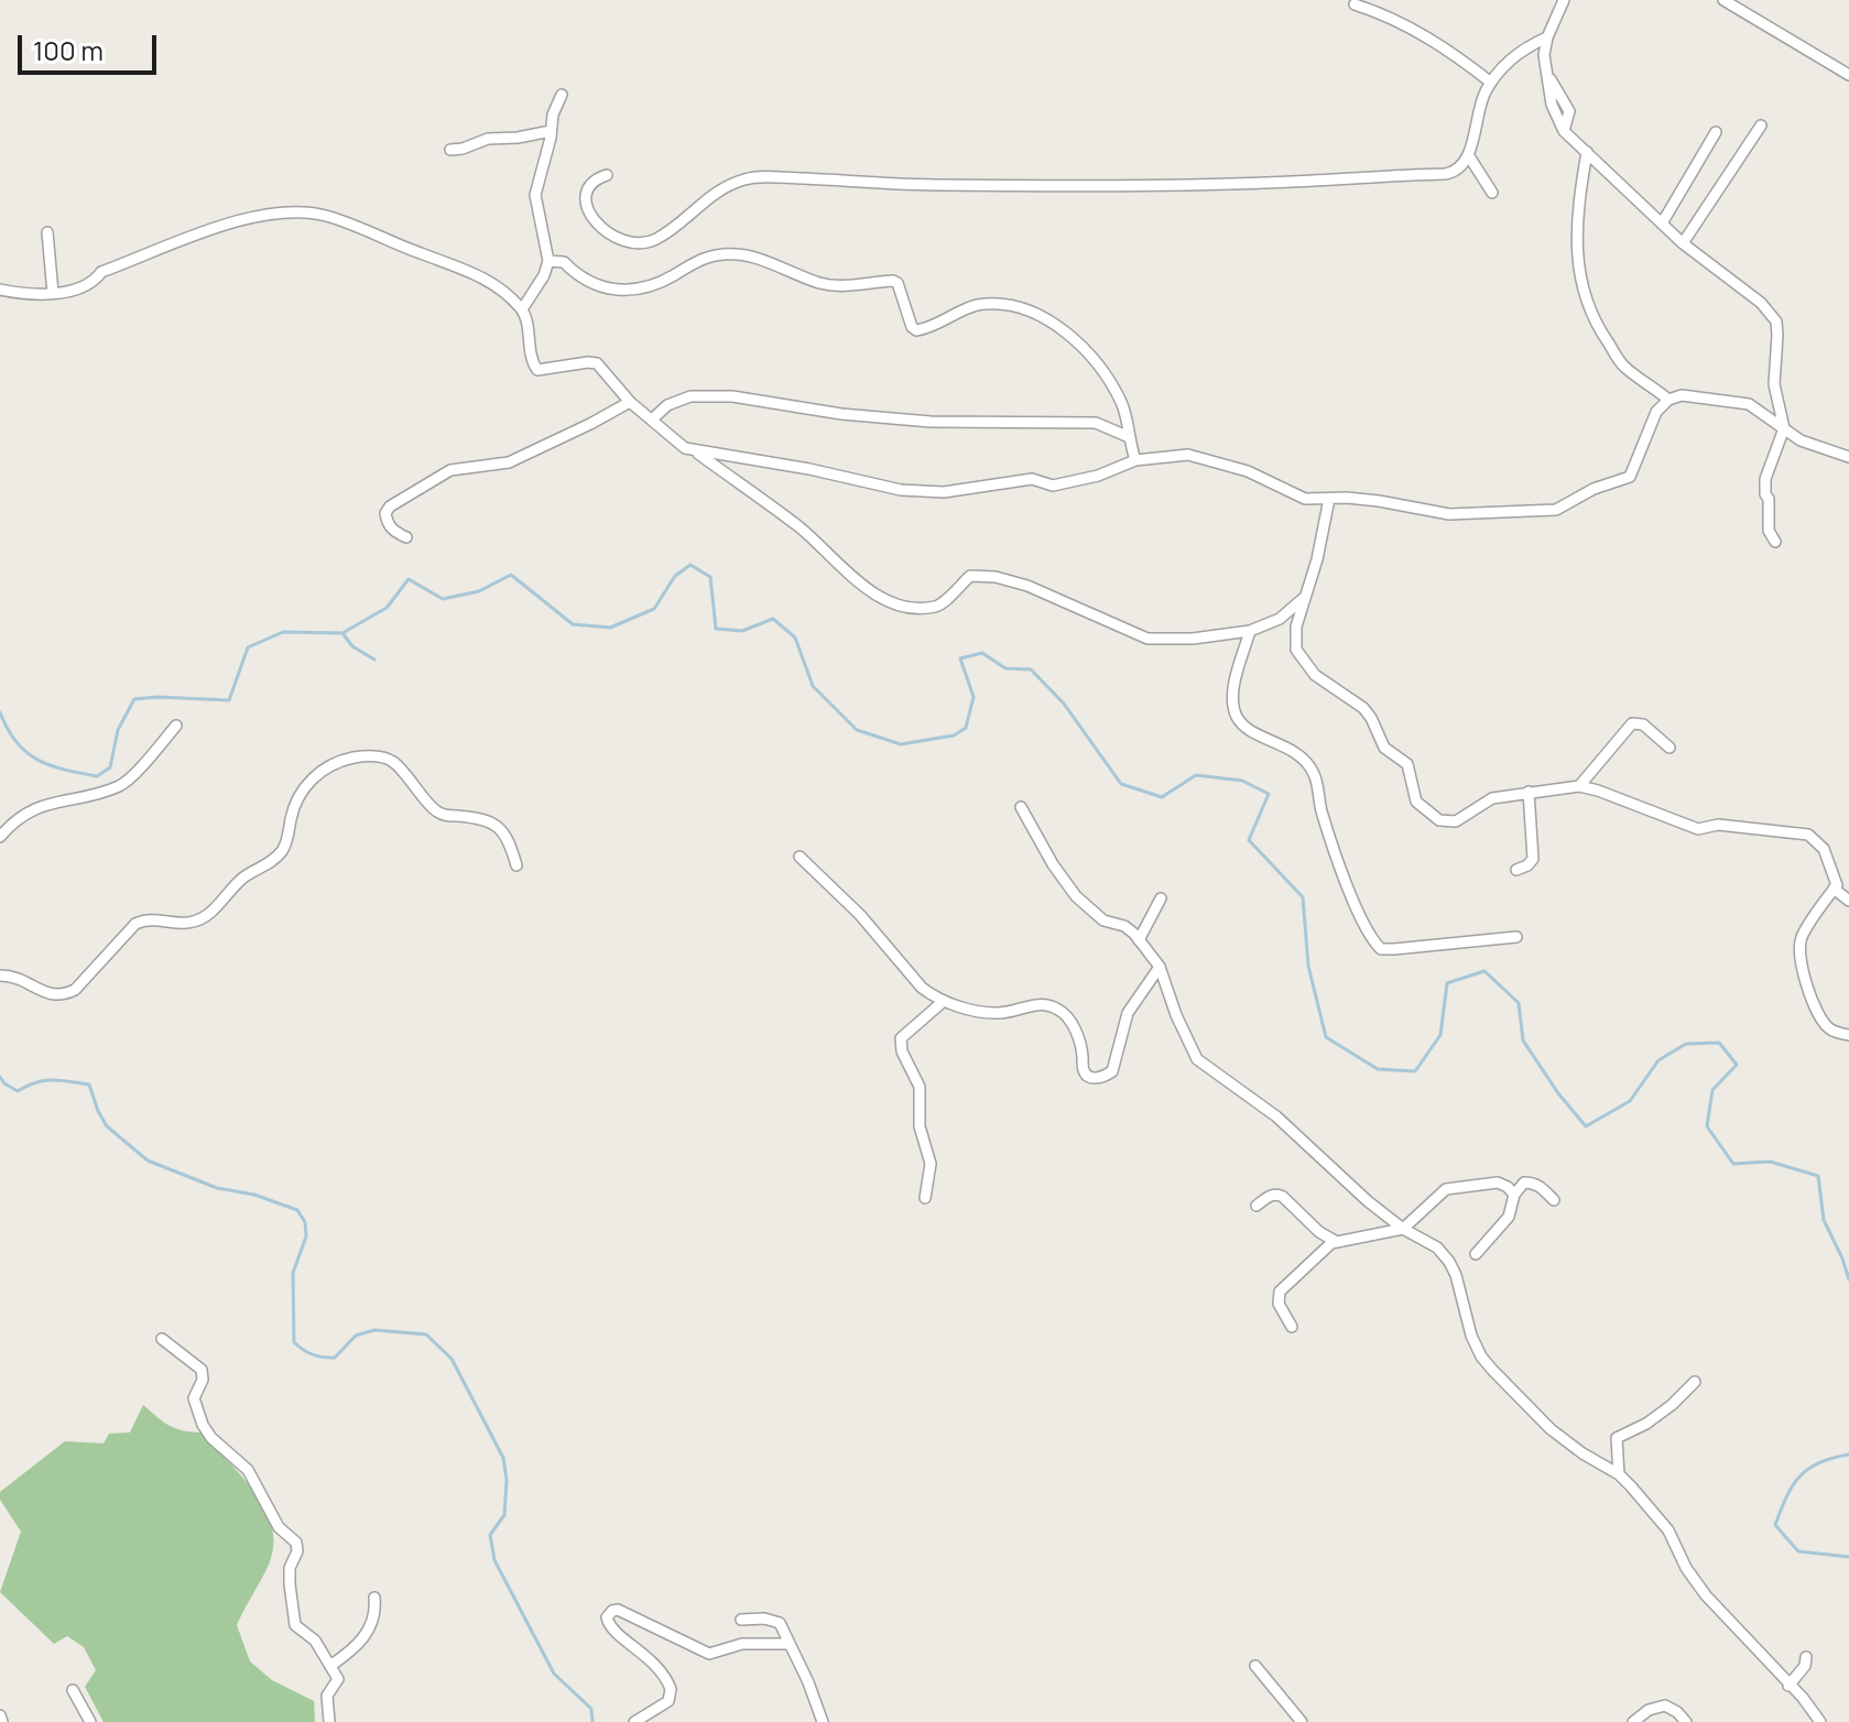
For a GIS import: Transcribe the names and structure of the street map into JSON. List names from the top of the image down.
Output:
{
  "scale_bar": "100 m"
}
